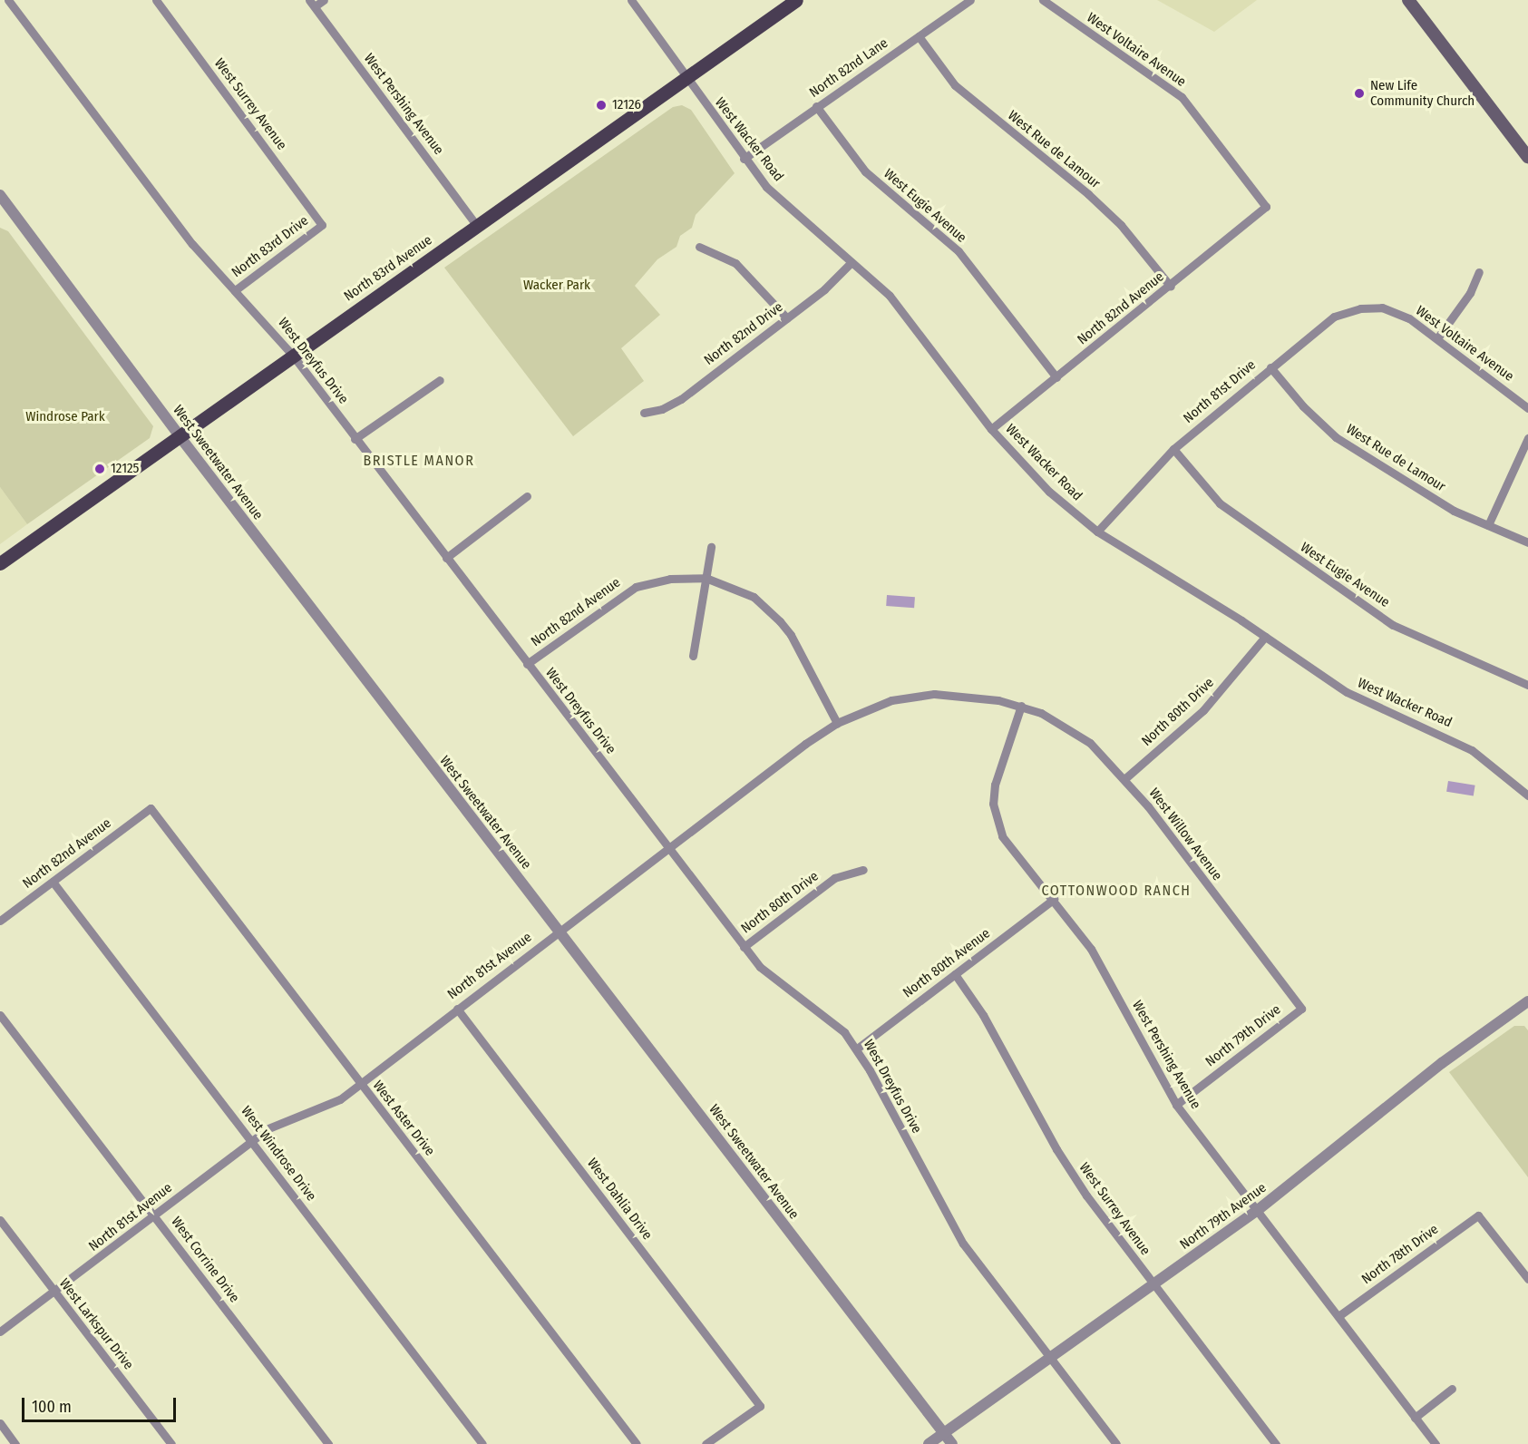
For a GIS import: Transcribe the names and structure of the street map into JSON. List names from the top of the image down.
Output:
{
  "streets": {
    "main road": ["North 83rd Avenue"],
    "street": [
      "West Voltaire Avenue",
      "North 82nd Lane",
      "West Surrey Avenue",
      "West Pershing Avenue",
      "West Wacker Road",
      "West Rue de Lamour",
      "West Eugie Avenue",
      "North 83rd Drive",
      "North 82nd Avenue",
      "North 82nd Drive",
      "West Dreyfus Drive",
      "North 81st Drive",
      "West Sweetwater Avenue",
      "North 80th Drive",
      "West Willow Avenue",
      "North 80th Avenue",
      "North 81st Avenue",
      "North 79th Drive",
      "West Aster Drive",
      "West Windrose Drive",
      "West Dahlia Drive",
      "North 79th Avenue",
      "North 78th Drive",
      "West Corrine Drive",
      "West Larkspur Drive"
    ]
  },
  "crossings": [
    ["West Voltaire Avenue", "North 82nd Avenue"],
    ["West Voltaire Avenue", "North 81st Drive"],
    ["North 82nd Lane", "West Wacker Road"],
    ["North 82nd Lane", "West Rue de Lamour"],
    ["North 82nd Lane", "West Eugie Avenue"],
    ["West Surrey Avenue", "North 83rd Drive"],
    ["West Surrey Avenue", "North 80th Avenue"],
    ["West Surrey Avenue", "North 79th Avenue"],
    ["West Pershing Avenue", "North 83rd Avenue"],
    ["West Pershing Avenue", "West Willow Avenue"],
    ["West Pershing Avenue", "North 80th Avenue"],
    ["West Pershing Avenue", "North 81st Avenue"],
    ["West Pershing Avenue", "North 79th Drive"],
    ["West Pershing Avenue", "North 79th Avenue"],
    ["West Pershing Avenue", "North 78th Drive"],
    ["West Wacker Road", "North 83rd Avenue"],
    ["West Wacker Road", "North 82nd Avenue"],
    ["West Wacker Road", "North 82nd Drive"],
    ["West Wacker Road", "North 81st Drive"],
    ["West Wacker Road", "North 80th Drive"],
    ["West Rue de Lamour", "North 82nd Avenue"],
    ["West Rue de Lamour", "North 81st Drive"],
    ["West Eugie Avenue", "North 82nd Avenue"],
    ["West Eugie Avenue", "North 81st Drive"],
    ["North 83rd Drive", "West Dreyfus Drive"],
    ["North 83rd Avenue", "West Dreyfus Drive"],
    ["North 83rd Avenue", "West Sweetwater Avenue"],
    ["North 82nd Avenue", "West Dreyfus Drive"],
    ["North 82nd Avenue", "West Aster Drive"],
    ["North 82nd Avenue", "West Windrose Drive"],
    ["West Dreyfus Drive", "North 80th Drive"],
    ["West Dreyfus Drive", "North 80th Avenue"],
    ["West Dreyfus Drive", "North 81st Avenue"],
    ["West Dreyfus Drive", "North 79th Avenue"],
    ["West Sweetwater Avenue", "North 81st Avenue"],
    ["West Sweetwater Avenue", "North 79th Avenue"],
    ["North 80th Drive", "West Willow Avenue"],
    ["West Willow Avenue", "North 81st Avenue"],
    ["West Willow Avenue", "North 79th Drive"],
    ["North 81st Avenue", "West Aster Drive"],
    ["North 81st Avenue", "West Windrose Drive"],
    ["North 81st Avenue", "West Dahlia Drive"],
    ["North 81st Avenue", "West Corrine Drive"],
    ["North 81st Avenue", "West Larkspur Drive"]
  ],
  "districts": ["BRISTLE MANOR", "COTTONWOOD RANCH"],
  "parks": ["Wacker Park", "Windrose Park"],
  "places": ["New Life Community Church", "12126", "12125"],
  "scale_bar": "100 m"
}
